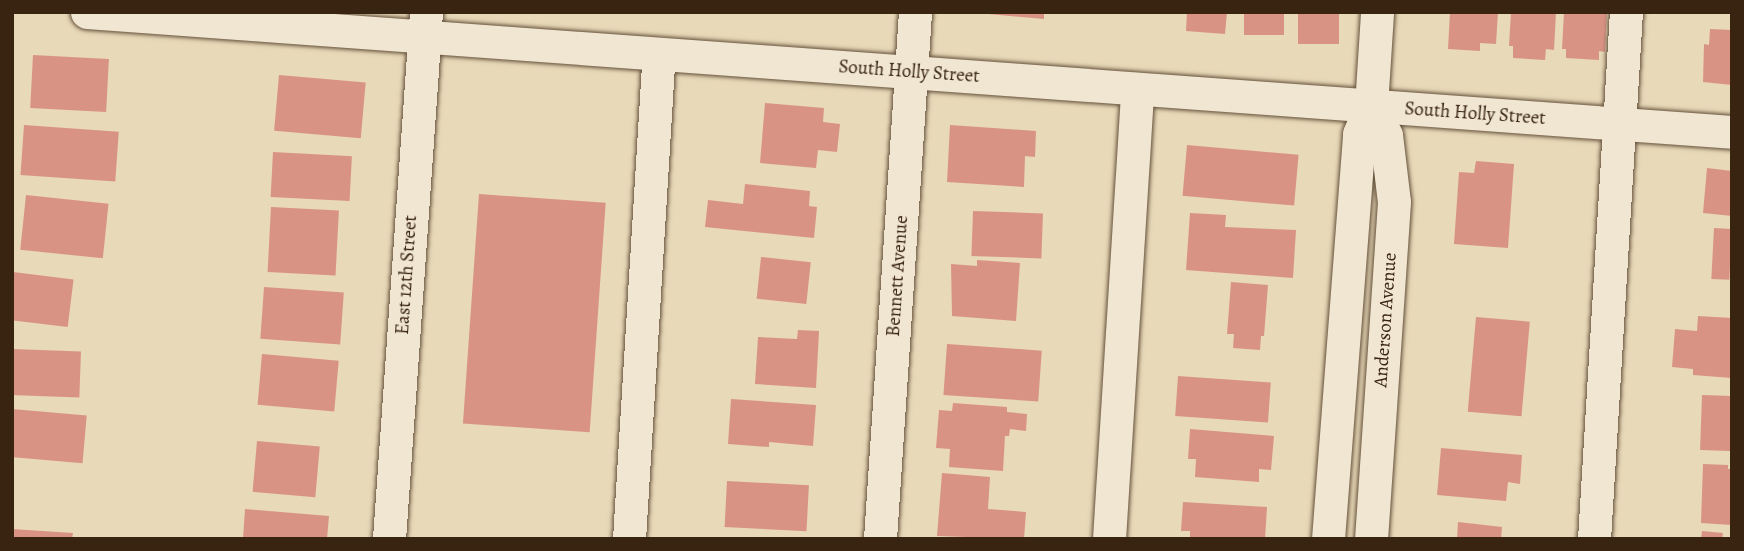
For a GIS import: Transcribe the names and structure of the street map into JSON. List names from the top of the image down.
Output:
{
  "streets": {
    "street": [
      "South Holly Street",
      "East 12th Street",
      "Bennett Avenue",
      "Anderson Avenue"
    ]
  },
  "crossings": [
    ["South Holly Street", "East 12th Street"],
    ["South Holly Street", "Bennett Avenue"],
    ["South Holly Street", "Anderson Avenue"]
  ]
}
